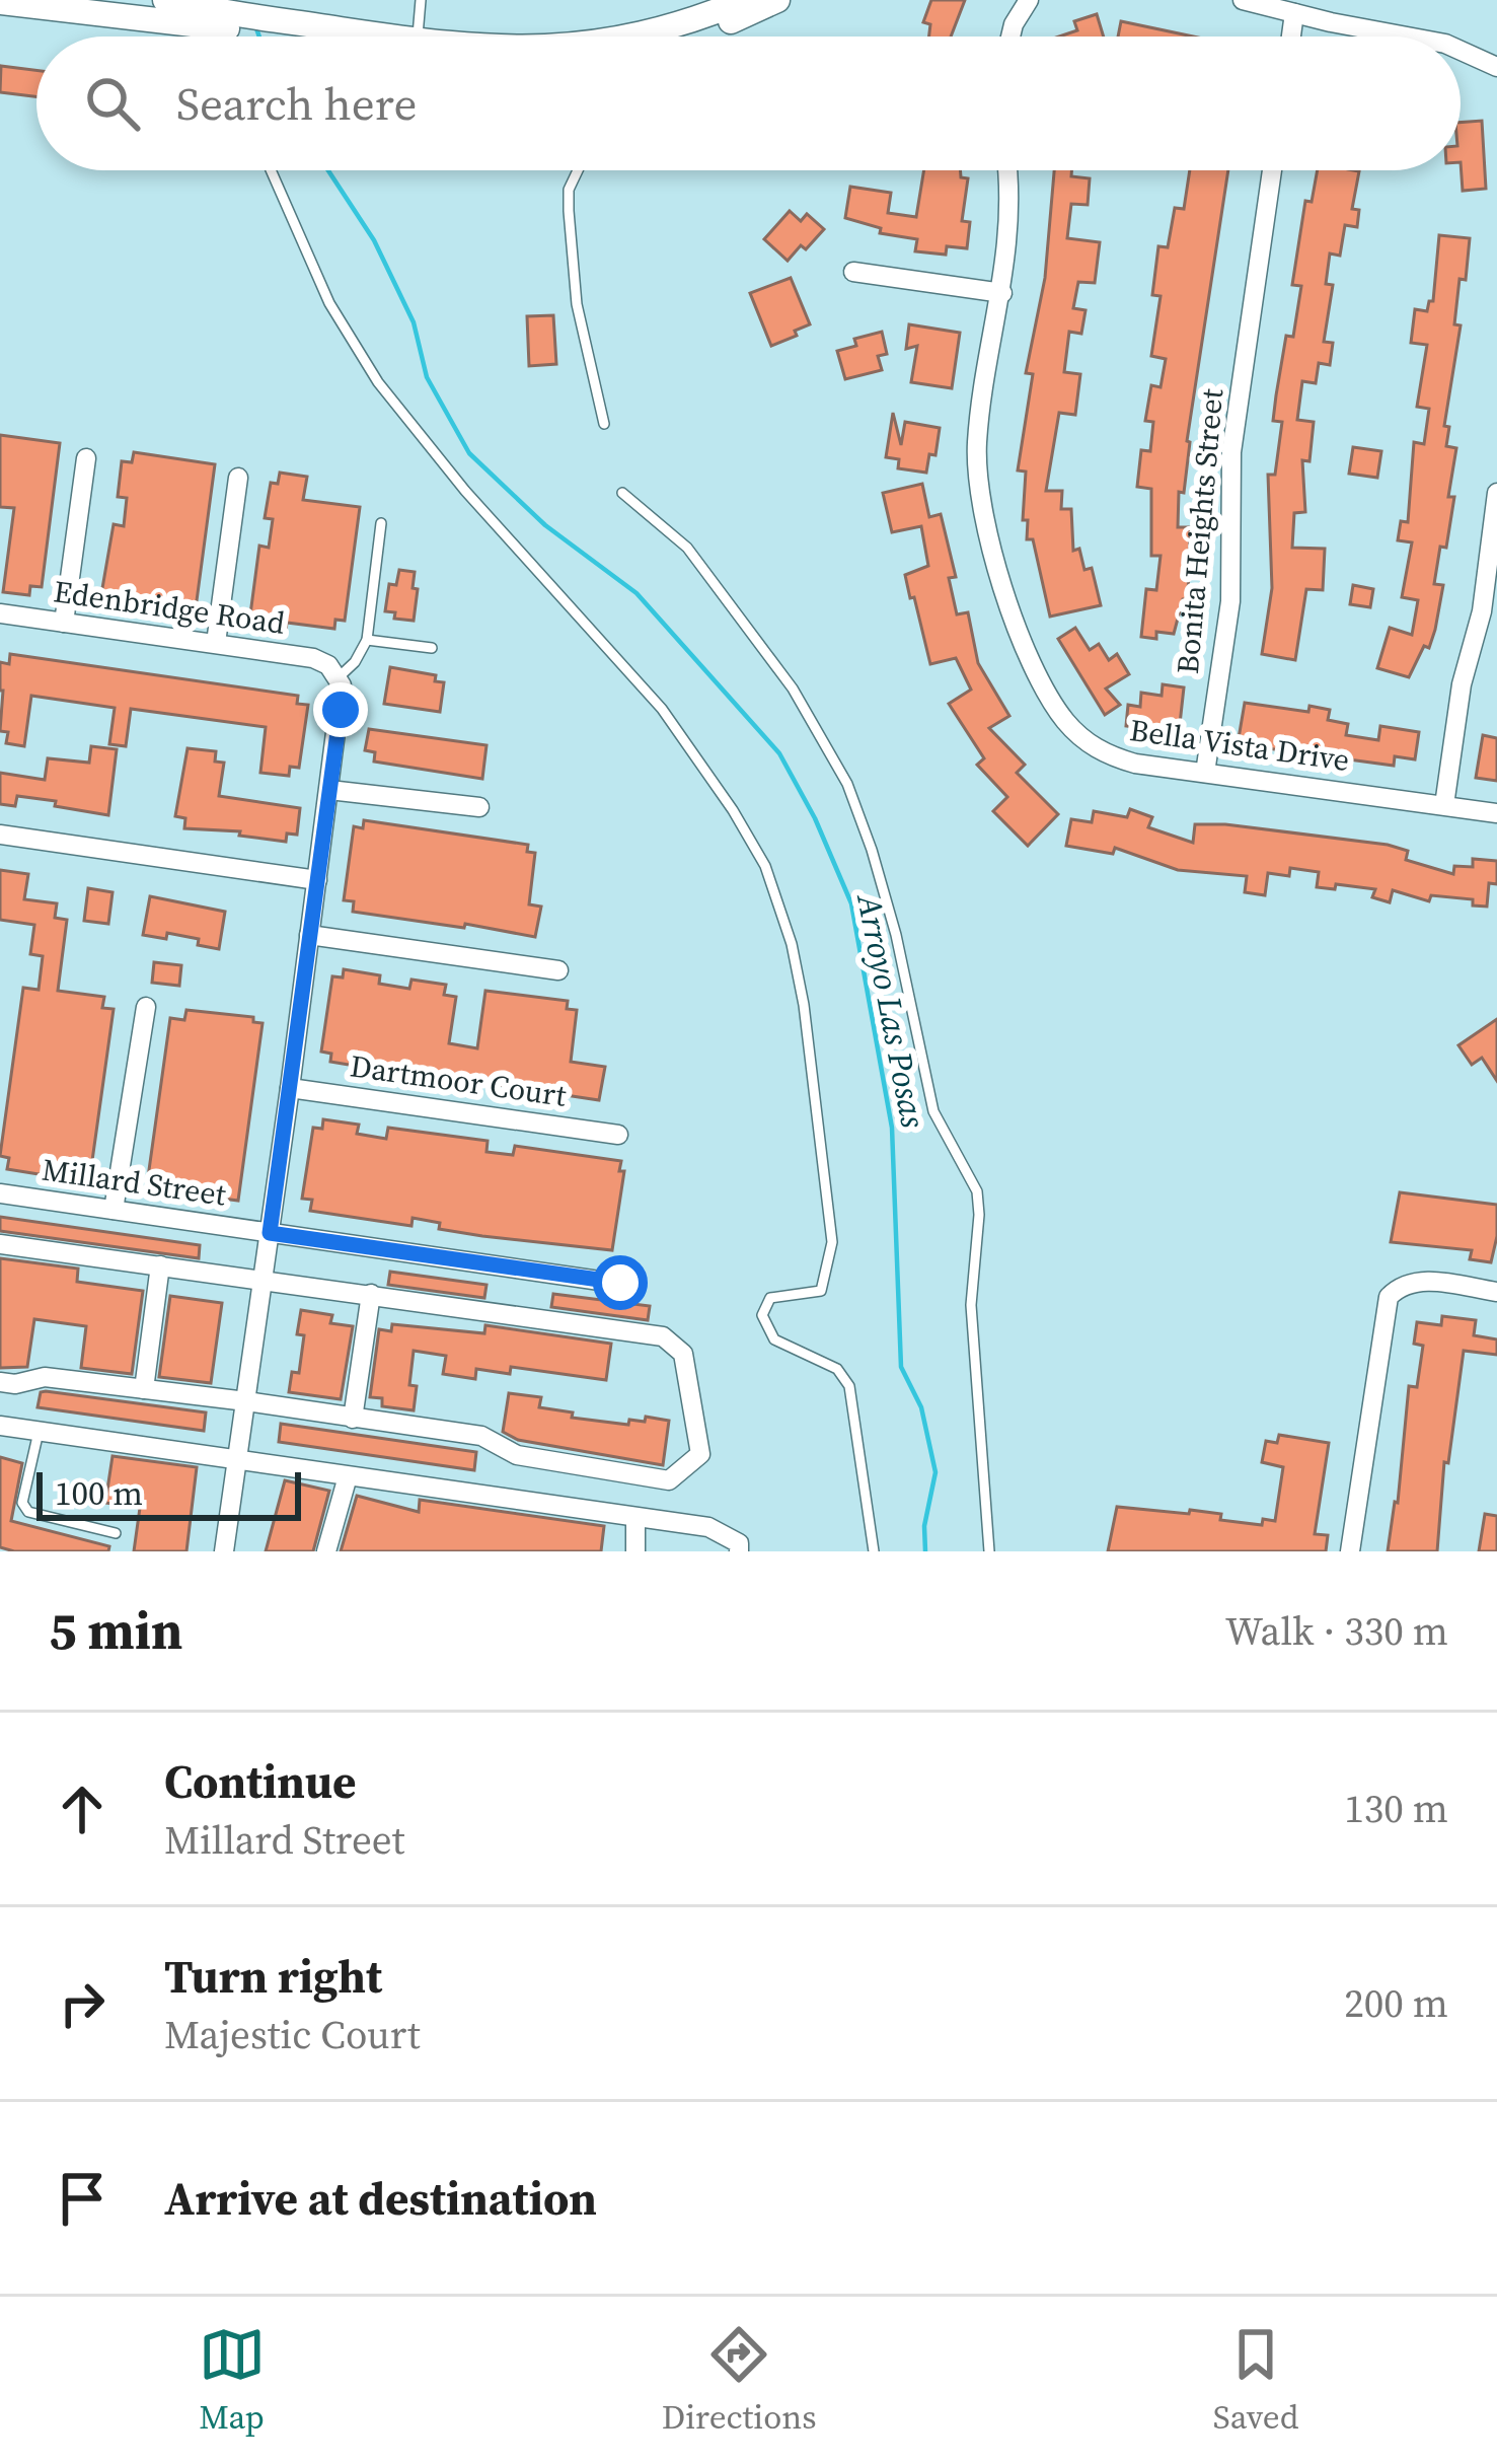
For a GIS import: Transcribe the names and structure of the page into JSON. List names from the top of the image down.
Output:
{
  "streets": {
    "street": [
      "Bonita Heights Street",
      "Edenbridge Road",
      "Bella Vista Drive",
      "Dartmoor Court",
      "Millard Street"
    ]
  },
  "crossings": [
    ["Bonita Heights Street", "Bella Vista Drive"]
  ],
  "water": ["Arroyo Las Posas"],
  "scale_bar": "100 m",
  "page": {
    "search": "Search here",
    "scale": "100 m",
    "heading": ["5 min", "Walk · 330 m"],
    "list": [
      ["Continue", "Millard Street", "130 m"],
      ["Turn right", "Majestic Court", "200 m"],
      "Arrive at destination"
    ],
    "nav": ["Map", "Directions", "Saved"]
  }
}
